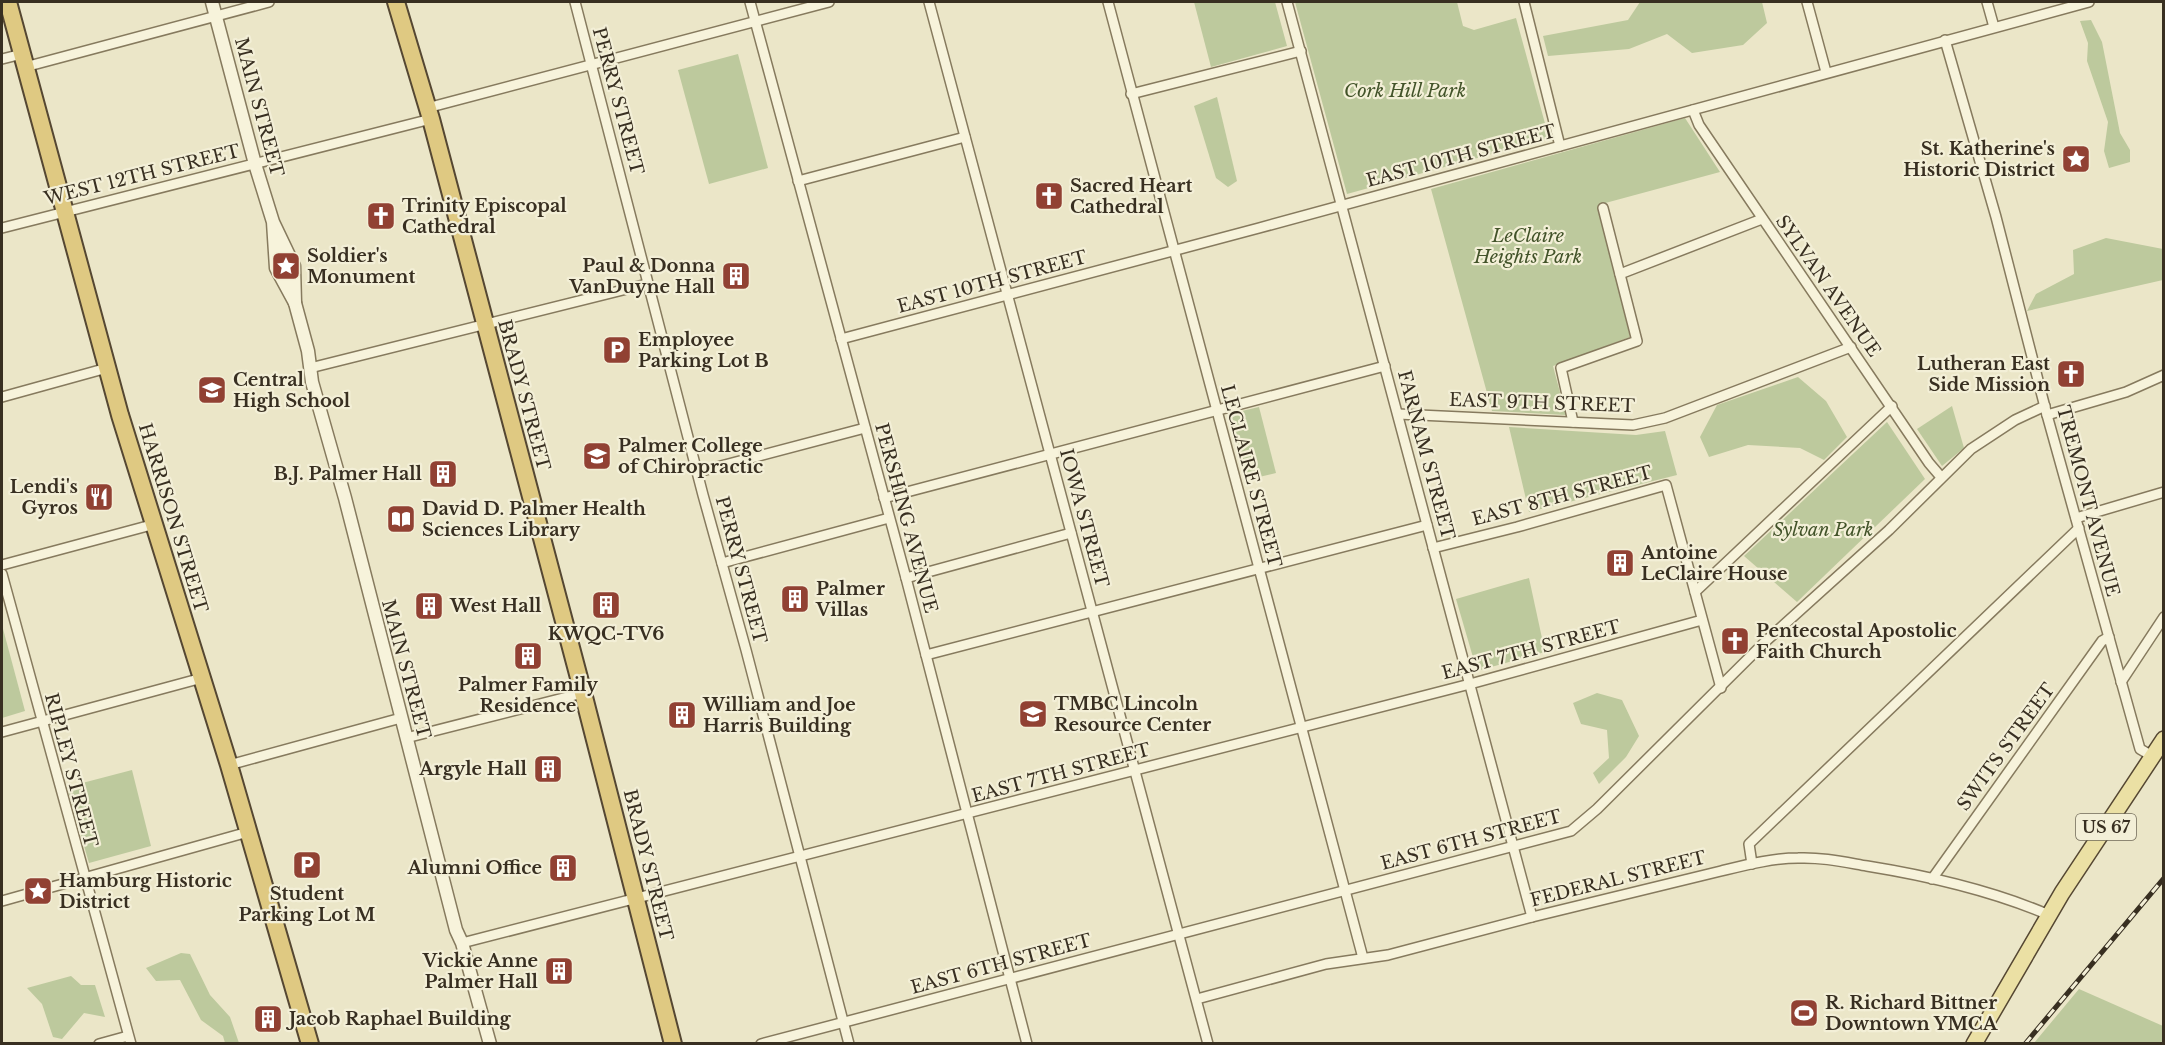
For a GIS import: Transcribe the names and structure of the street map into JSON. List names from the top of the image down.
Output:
{
  "streets": {
    "highway": ["BRADY STREET", "HARRISON STREET"],
    "main road": ["US 67"],
    "street": [
      "PERRY STREET",
      "MAIN STREET",
      "EAST 10TH STREET",
      "WEST 12TH STREET",
      "SYLVAN AVENUE",
      "EAST 9TH STREET",
      "FARNAM STREET",
      "LECLAIRE STREET",
      "EAST 8TH STREET",
      "TREMONT AVENUE",
      "PERSHING AVENUE",
      "IOWA STREET",
      "EAST 7TH STREET",
      "SWITS STREET",
      "RIPLEY STREET",
      "EAST 6TH STREET",
      "FEDERAL STREET"
    ]
  },
  "crossings": [
    ["PERRY STREET", "WEST 12TH STREET"],
    ["PERRY STREET", "EAST 7TH STREET"],
    ["PERRY STREET", "EAST 6TH STREET"],
    ["MAIN STREET", "WEST 12TH STREET"],
    ["MAIN STREET", "EAST 7TH STREET"],
    ["EAST 10TH STREET", "SYLVAN AVENUE"],
    ["EAST 10TH STREET", "FARNAM STREET"],
    ["EAST 10TH STREET", "LECLAIRE STREET"],
    ["EAST 10TH STREET", "TREMONT AVENUE"],
    ["EAST 10TH STREET", "PERSHING AVENUE"],
    ["EAST 10TH STREET", "IOWA STREET"],
    ["WEST 12TH STREET", "BRADY STREET"],
    ["WEST 12TH STREET", "HARRISON STREET"],
    ["WEST 12TH STREET", "PERSHING AVENUE"],
    ["SYLVAN AVENUE", "EAST 9TH STREET"],
    ["SYLVAN AVENUE", "EAST 6TH STREET"],
    ["BRADY STREET", "EAST 7TH STREET"],
    ["EAST 9TH STREET", "FARNAM STREET"],
    ["FARNAM STREET", "EAST 8TH STREET"],
    ["FARNAM STREET", "EAST 7TH STREET"],
    ["FARNAM STREET", "EAST 6TH STREET"],
    ["FARNAM STREET", "FEDERAL STREET"],
    ["LECLAIRE STREET", "EAST 7TH STREET"],
    ["LECLAIRE STREET", "EAST 6TH STREET"],
    ["LECLAIRE STREET", "FEDERAL STREET"],
    ["TREMONT AVENUE", "SWITS STREET"],
    ["TREMONT AVENUE", "US 67"],
    ["TREMONT AVENUE", "EAST 6TH STREET"],
    ["PERSHING AVENUE", "EAST 7TH STREET"],
    ["PERSHING AVENUE", "EAST 6TH STREET"],
    ["IOWA STREET", "EAST 7TH STREET"],
    ["IOWA STREET", "EAST 6TH STREET"],
    ["IOWA STREET", "FEDERAL STREET"],
    ["SWITS STREET", "FEDERAL STREET"],
    ["US 67", "FEDERAL STREET"]
  ],
  "parks": ["Cork Hill Park", "LeClaire Heights Park", "Sylvan Park"],
  "places": {
    "place": ["St. Katherine's Historic District", "Soldier's Monument", "Hamburg Historic District"],
    "church": [
      "Sacred Heart Cathedral",
      "Trinity Episcopal Cathedral",
      "Lutheran East Side Mission",
      "Pentecostal Apostolic Faith Church"
    ],
    "building": [
      "Paul & Donna VanDuyne Hall",
      "B.J. Palmer Hall",
      "Antoine LeClaire House",
      "Palmer Villas",
      "KWQC-TV6",
      "West Hall",
      "Palmer Family Residence",
      "William and Joe Harris Building",
      "Argyle Hall",
      "Alumni Office",
      "Vickie Anne Palmer Hall",
      "Jacob Raphael Building"
    ],
    "parking": ["Employee Parking Lot B", "Student Parking Lot M"],
    "school or university": ["Central High School", "Palmer College of Chiropractic", "TMBC Lincoln Resource Center"],
    "restaurant": ["Lendi's Gyros"],
    "library": ["David D. Palmer Health Sciences Library"],
    "sports": ["R. Richard Bittner Downtown YMCA"]
  }
}
